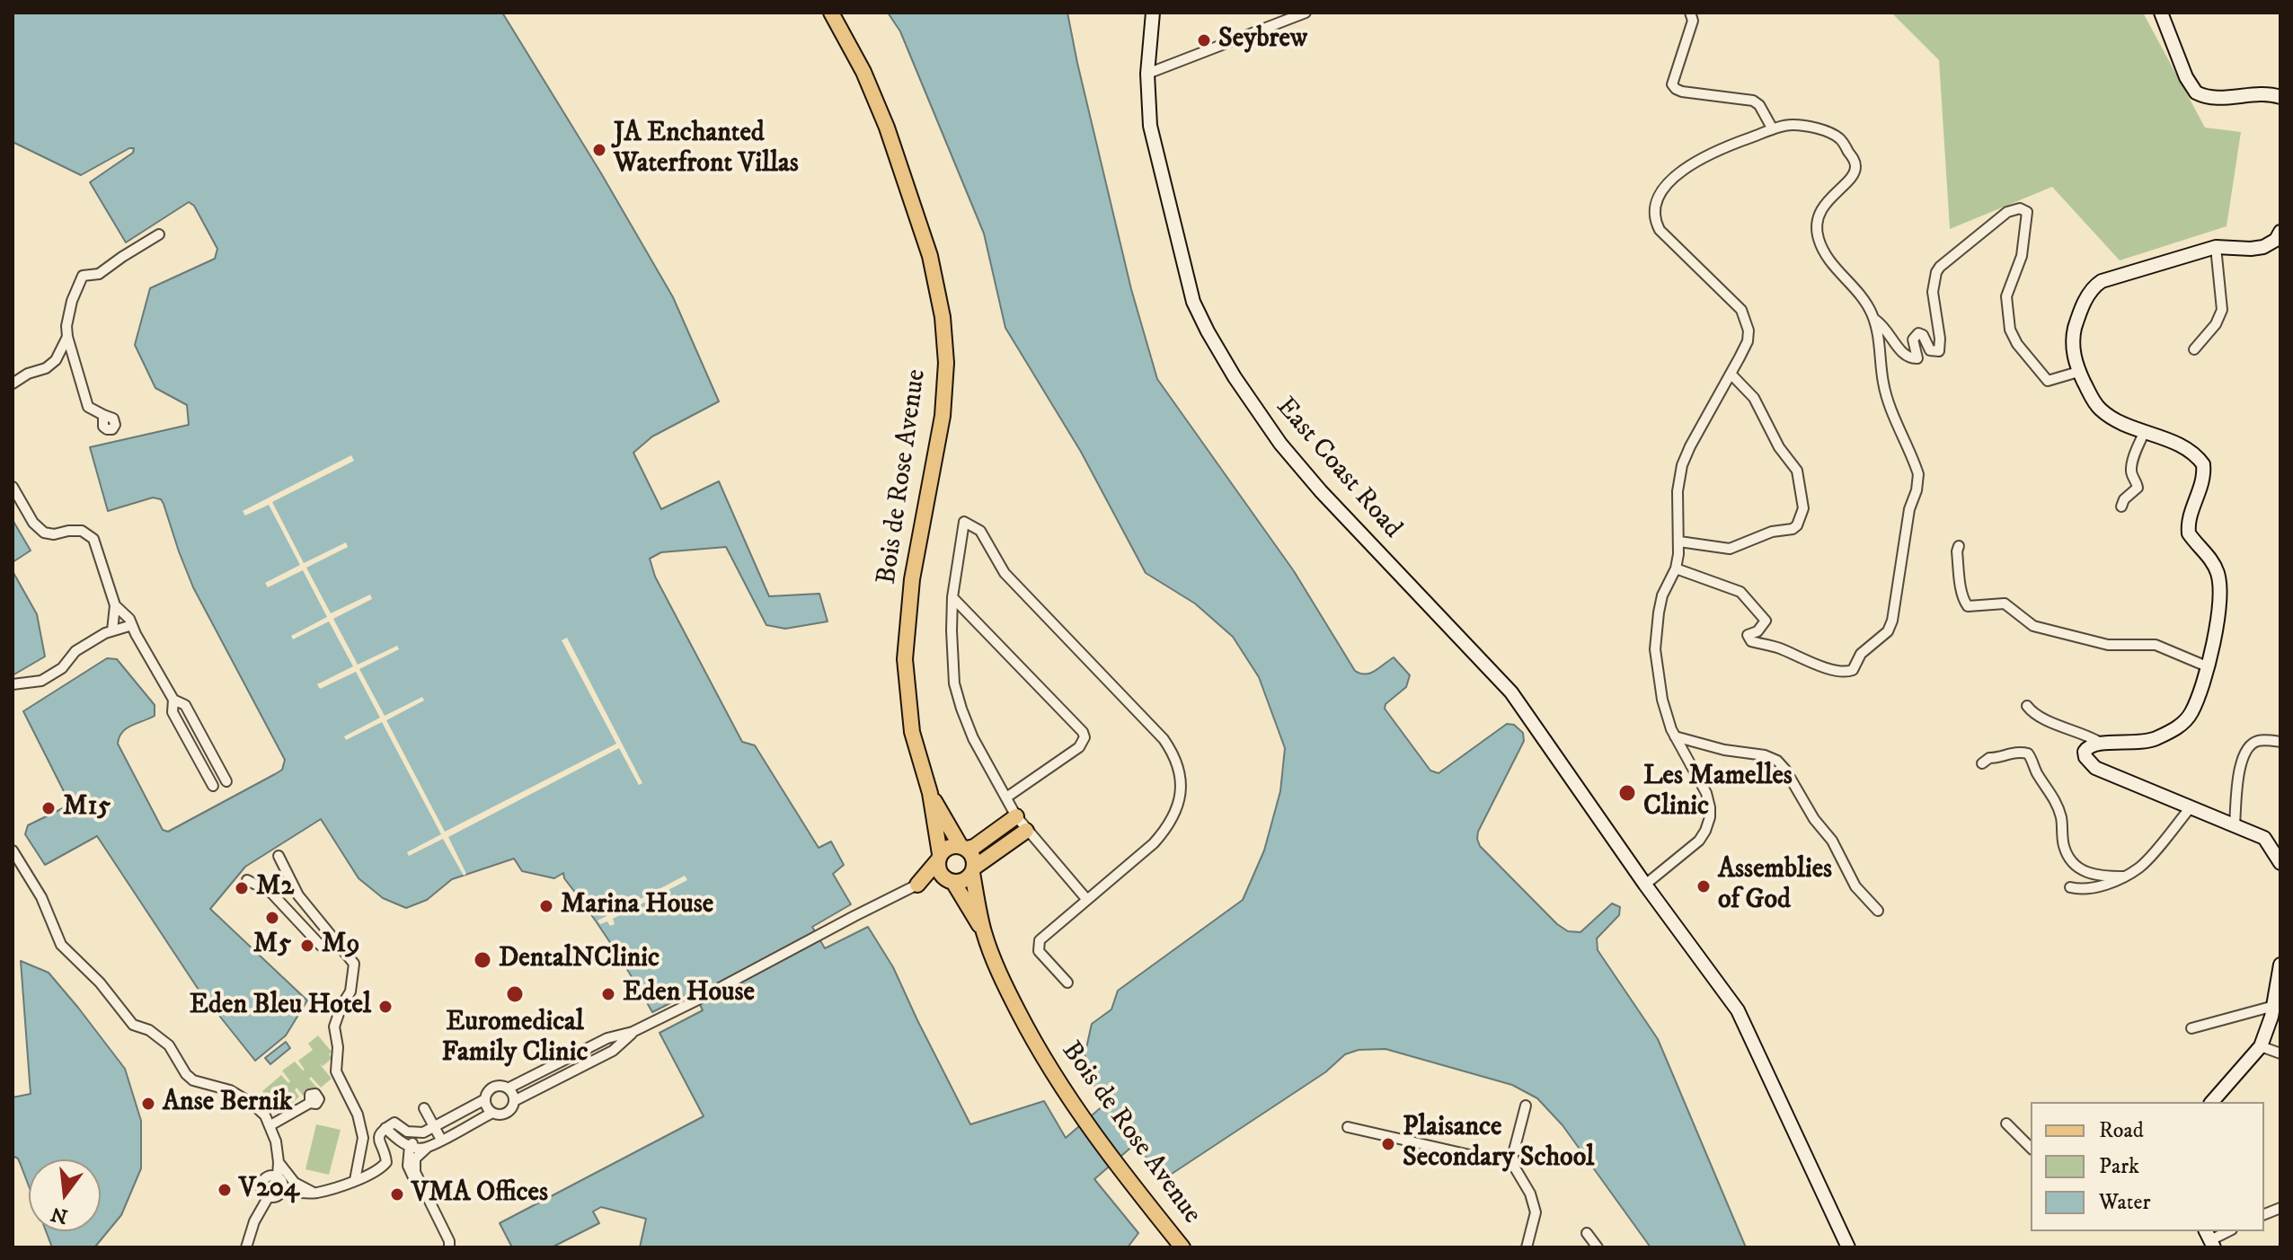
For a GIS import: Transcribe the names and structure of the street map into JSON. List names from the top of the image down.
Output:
{
  "streets": {
    "main road": ["East Coast Road", "Bois de Rose Avenue"]
  },
  "places": [
    "Seybrew",
    "JA Enchanted Waterfront Villas",
    "Les Mamelles Clinic",
    "M15",
    "Assemblies of God",
    "M2",
    "Marina House",
    "M5",
    "M9",
    "DentalNClinic",
    "Euromedical Family Clinic",
    "Eden House",
    "Eden Bleu Hotel",
    "Anse Bernik",
    "Plaisance Secondary School",
    "V204",
    "VMA Offices"
  ],
  "legend": ["Road", "Park", "Water"],
  "north": "bottom"
}
